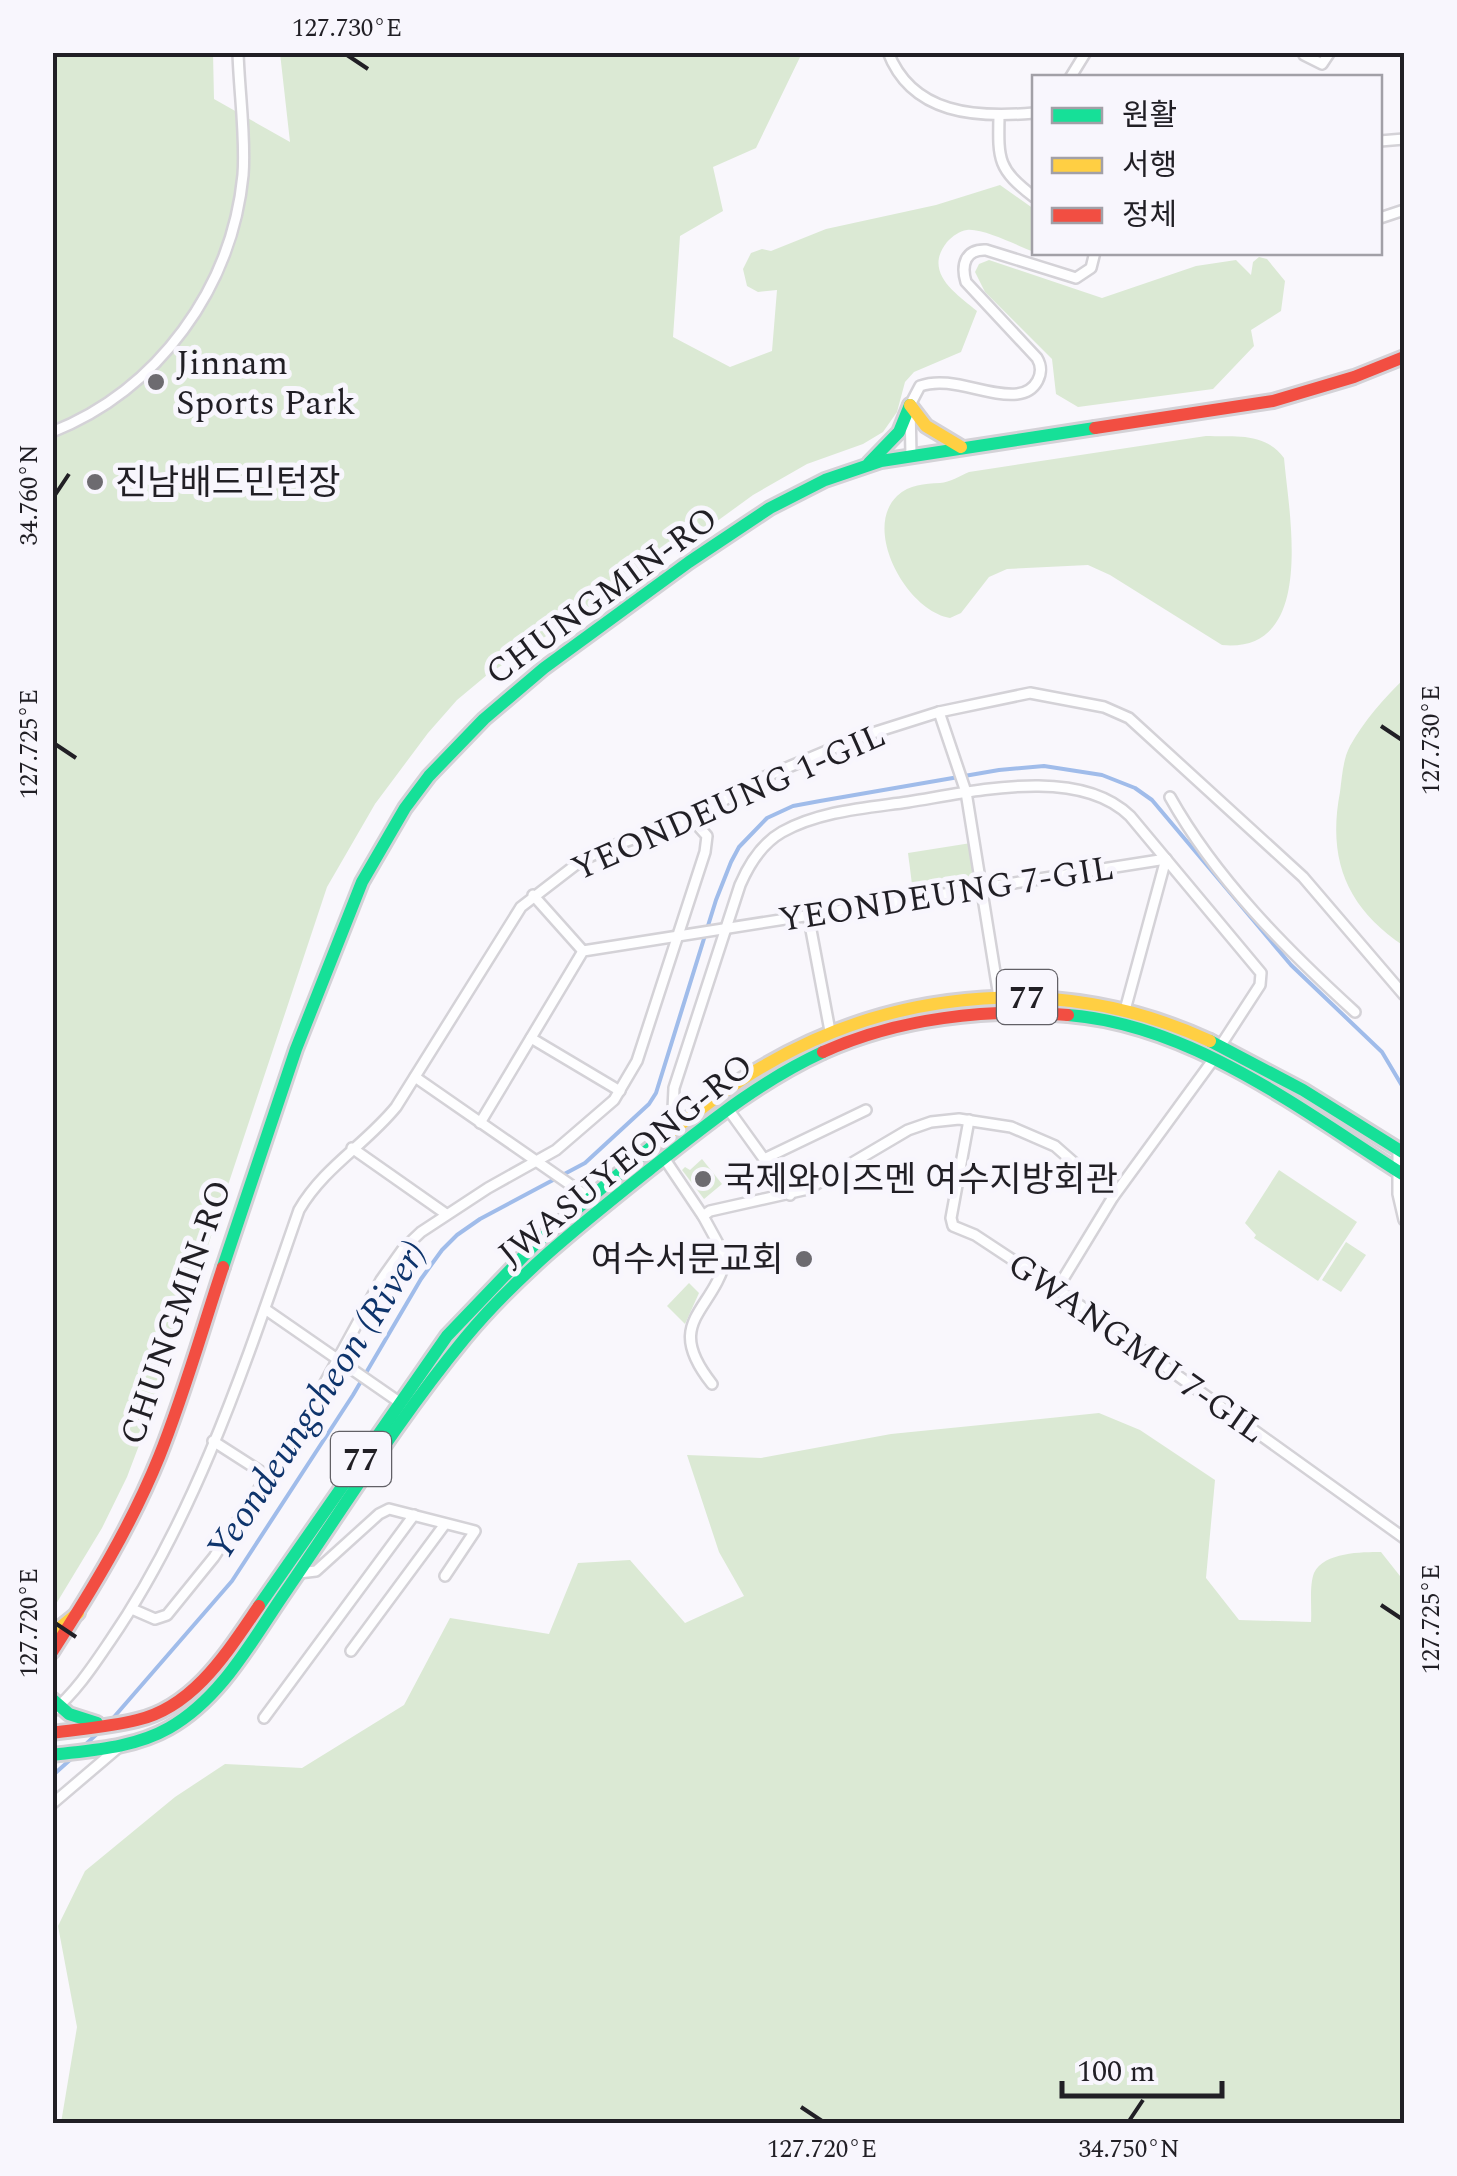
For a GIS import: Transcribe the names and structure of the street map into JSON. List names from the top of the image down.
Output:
{
  "streets": {
    "main road": ["CHUNGMIN-RO", "77", "JWASUYEONG-RO"],
    "street": ["YEONDEUNG 1-GIL", "YEONDEUNG 7-GIL", "GWANGMU 7-GIL"]
  },
  "crossings": [
    ["77", "JWASUYEONG-RO"]
  ],
  "water": ["Yeondeungcheon (River)"],
  "places": [
    "Jinnam Sports Park",
    "진남배드민턴장",
    "국제와이즈멘 여수지방회관",
    "여수서문교회"
  ],
  "legend": ["원활", "서행", "정체"],
  "scale_bar": "100 m",
  "coordinates": [
    "127.730°E",
    "34.760°N",
    "127.725°E",
    "127.720°E",
    "34.750°N"
  ]
}
